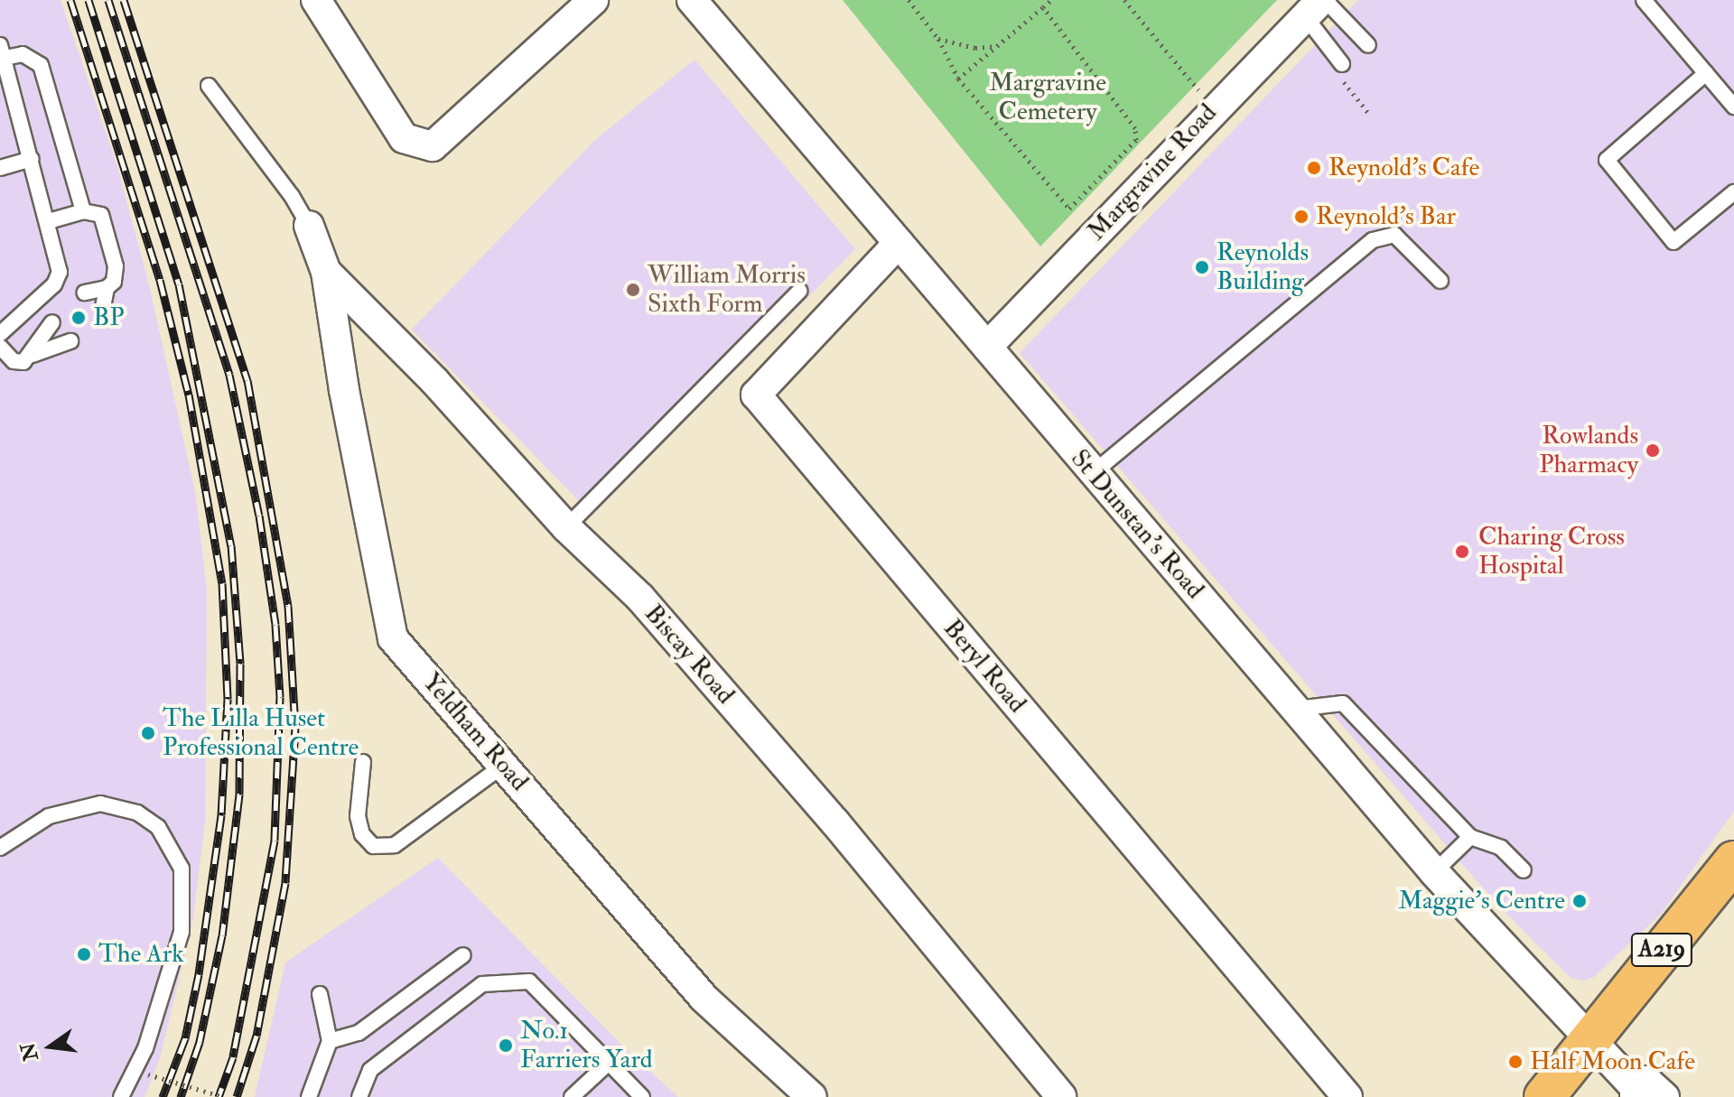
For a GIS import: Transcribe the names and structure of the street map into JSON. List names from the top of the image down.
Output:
{
  "streets": {
    "main road": ["A219"],
    "street": [
      "Margravine Road",
      "St Dunstan's Road",
      "Biscay Road",
      "Beryl Road",
      "Yeldham Road"
    ]
  },
  "crossings": [
    ["Margravine Road", "St Dunstan's Road"],
    ["St Dunstan's Road", "Beryl Road"],
    ["St Dunstan's Road", "A219"],
    ["Biscay Road", "Yeldham Road"]
  ],
  "parks": ["Margravine Cemetery"],
  "places": [
    "Reynold's Cafe",
    "Reynold's Bar",
    "Reynolds Building",
    "William Morris Sixth Form",
    "BP",
    "Rowlands Pharmacy",
    "Charing Cross Hospital",
    "The Lilla Huset Professional Centre",
    "Maggie's Centre",
    "The Ark",
    "No.1 Farriers Yard",
    "Half Moon Cafe"
  ],
  "north": "left"
}
